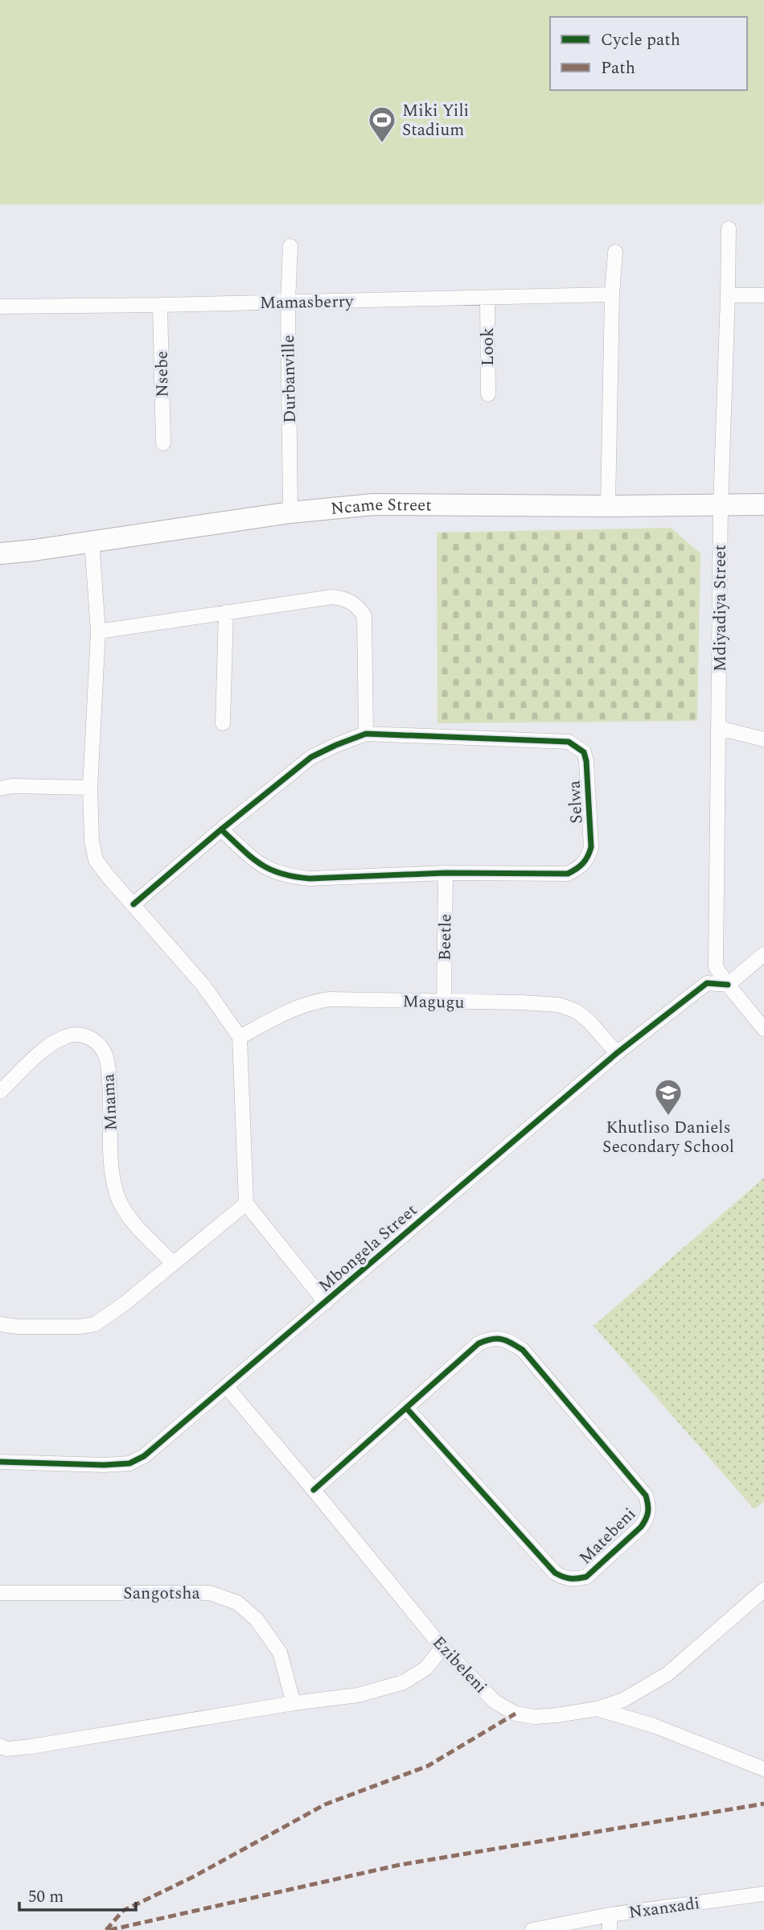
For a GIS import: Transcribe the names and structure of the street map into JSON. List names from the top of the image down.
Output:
{
  "streets": {
    "street": [
      "Mamasberry",
      "Look",
      "Nsebe",
      "Durbanville",
      "Ncame Street",
      "Mdiyadiya Street",
      "Selwa",
      "Beetle",
      "Magugu",
      "Mnama",
      "Mbongela Street",
      "Matebeni",
      "Sangotsha",
      "Ezibeleni",
      "Nxanxadi"
    ]
  },
  "crossings": [
    ["Mamasberry", "Look"],
    ["Mamasberry", "Nsebe"],
    ["Mamasberry", "Durbanville"],
    ["Durbanville", "Ncame Street"],
    ["Ncame Street", "Mdiyadiya Street"],
    ["Mdiyadiya Street", "Mbongela Street"],
    ["Selwa", "Beetle"],
    ["Beetle", "Magugu"],
    ["Magugu", "Mbongela Street"],
    ["Mbongela Street", "Ezibeleni"],
    ["Matebeni", "Ezibeleni"]
  ],
  "places": {
    "sports": ["Miki Yili Stadium"],
    "school or university": ["Khutliso Daniels Secondary School"]
  },
  "legend": ["Cycle path", "Path"],
  "scale_bar": "50 m"
}
